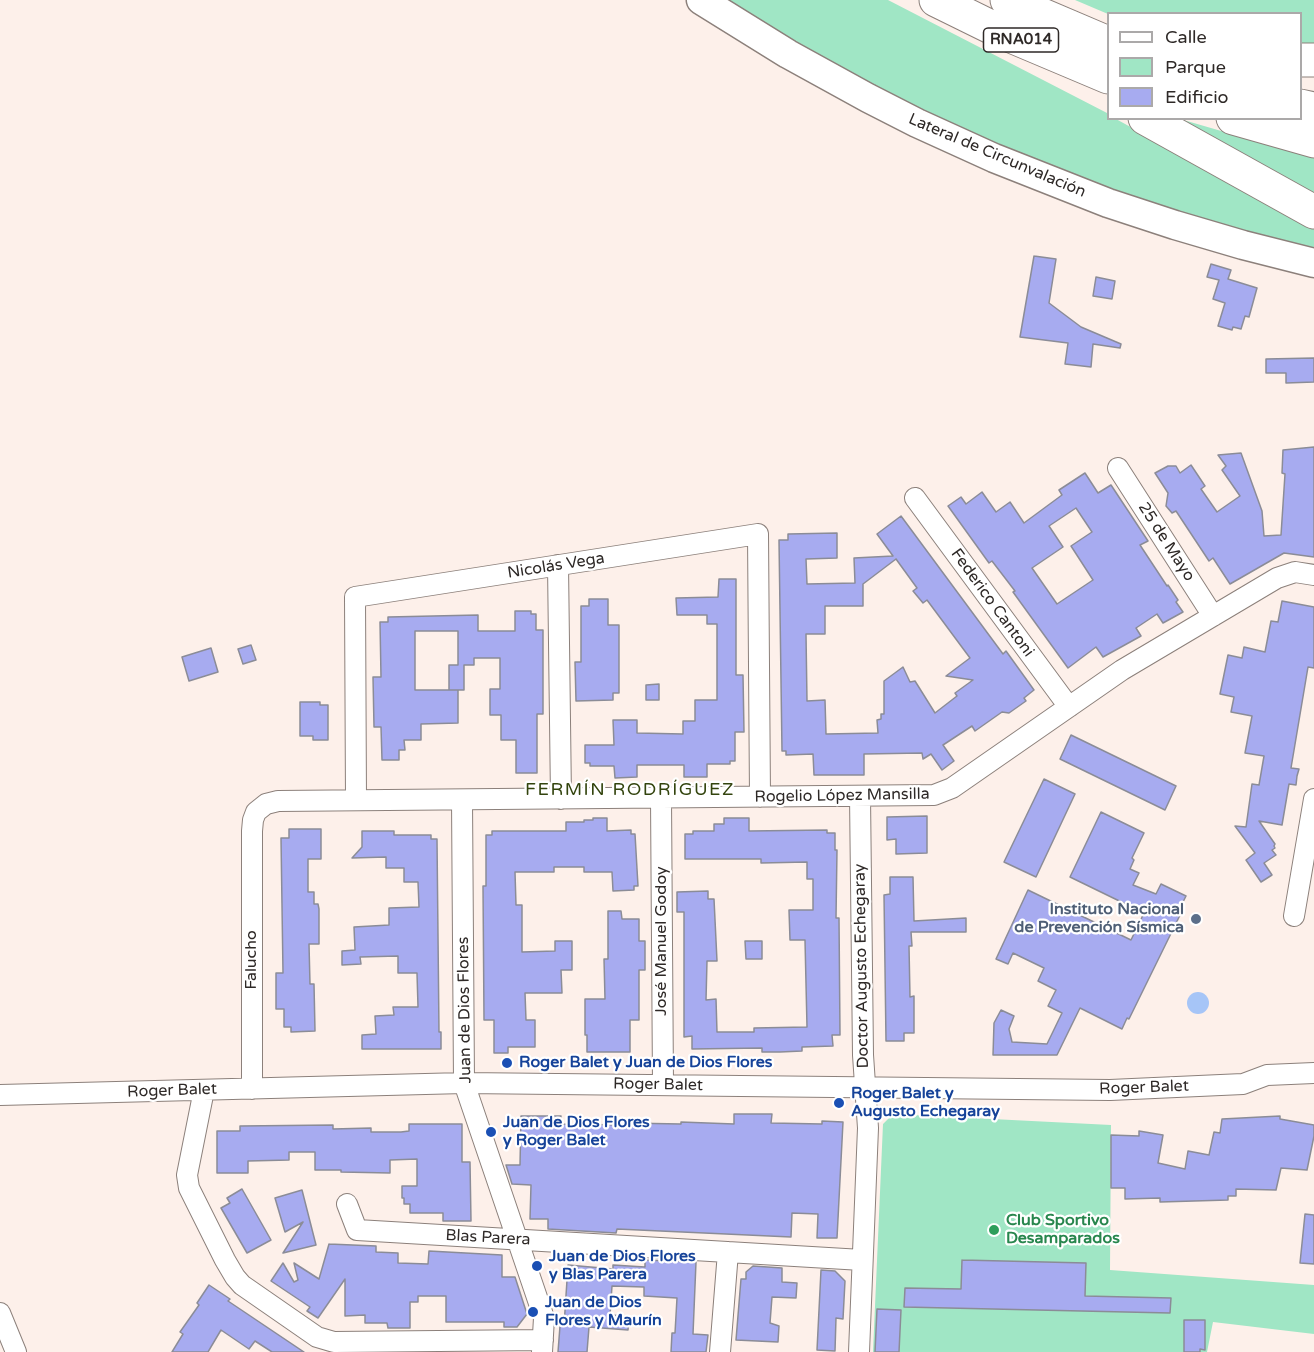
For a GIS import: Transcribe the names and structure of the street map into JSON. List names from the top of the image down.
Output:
{
  "streets": {
    "highway": ["RNA014"],
    "street": [
      "Lateral de Circunvalación",
      "25 de Mayo",
      "Nicolás Vega",
      "Federico Cantoni",
      "Rogelio López Mansilla",
      "José Manuel Godoy",
      "Falucho",
      "Doctor Augusto Echegaray",
      "Juan de Dios Flores",
      "Roger Balet",
      "Blas Parera"
    ]
  },
  "crossings": [
    ["25 de Mayo", "Rogelio López Mansilla"],
    ["Nicolás Vega", "Rogelio López Mansilla"],
    ["Federico Cantoni", "Rogelio López Mansilla"],
    ["Rogelio López Mansilla", "José Manuel Godoy"],
    ["Rogelio López Mansilla", "Falucho"],
    ["Rogelio López Mansilla", "Doctor Augusto Echegaray"],
    ["Rogelio López Mansilla", "Juan de Dios Flores"],
    ["José Manuel Godoy", "Roger Balet"],
    ["Falucho", "Roger Balet"],
    ["Doctor Augusto Echegaray", "Roger Balet"],
    ["Doctor Augusto Echegaray", "Blas Parera"],
    ["Juan de Dios Flores", "Roger Balet"],
    ["Juan de Dios Flores", "Blas Parera"]
  ],
  "districts": ["FERMÍN RODRÍGUEZ"],
  "places": [
    "Instituto Nacional de Prevención Sísmica",
    "Roger Balet y Juan de Dios Flores",
    "Roger Balet y Augusto Echegaray",
    "Juan de Dios Flores y Roger Balet",
    "Club Sportivo Desamparados",
    "Juan de Dios Flores y Blas Parera",
    "Juan de Dios Flores y Maurín"
  ],
  "legend": ["Calle", "Parque", "Edificio"]
}
